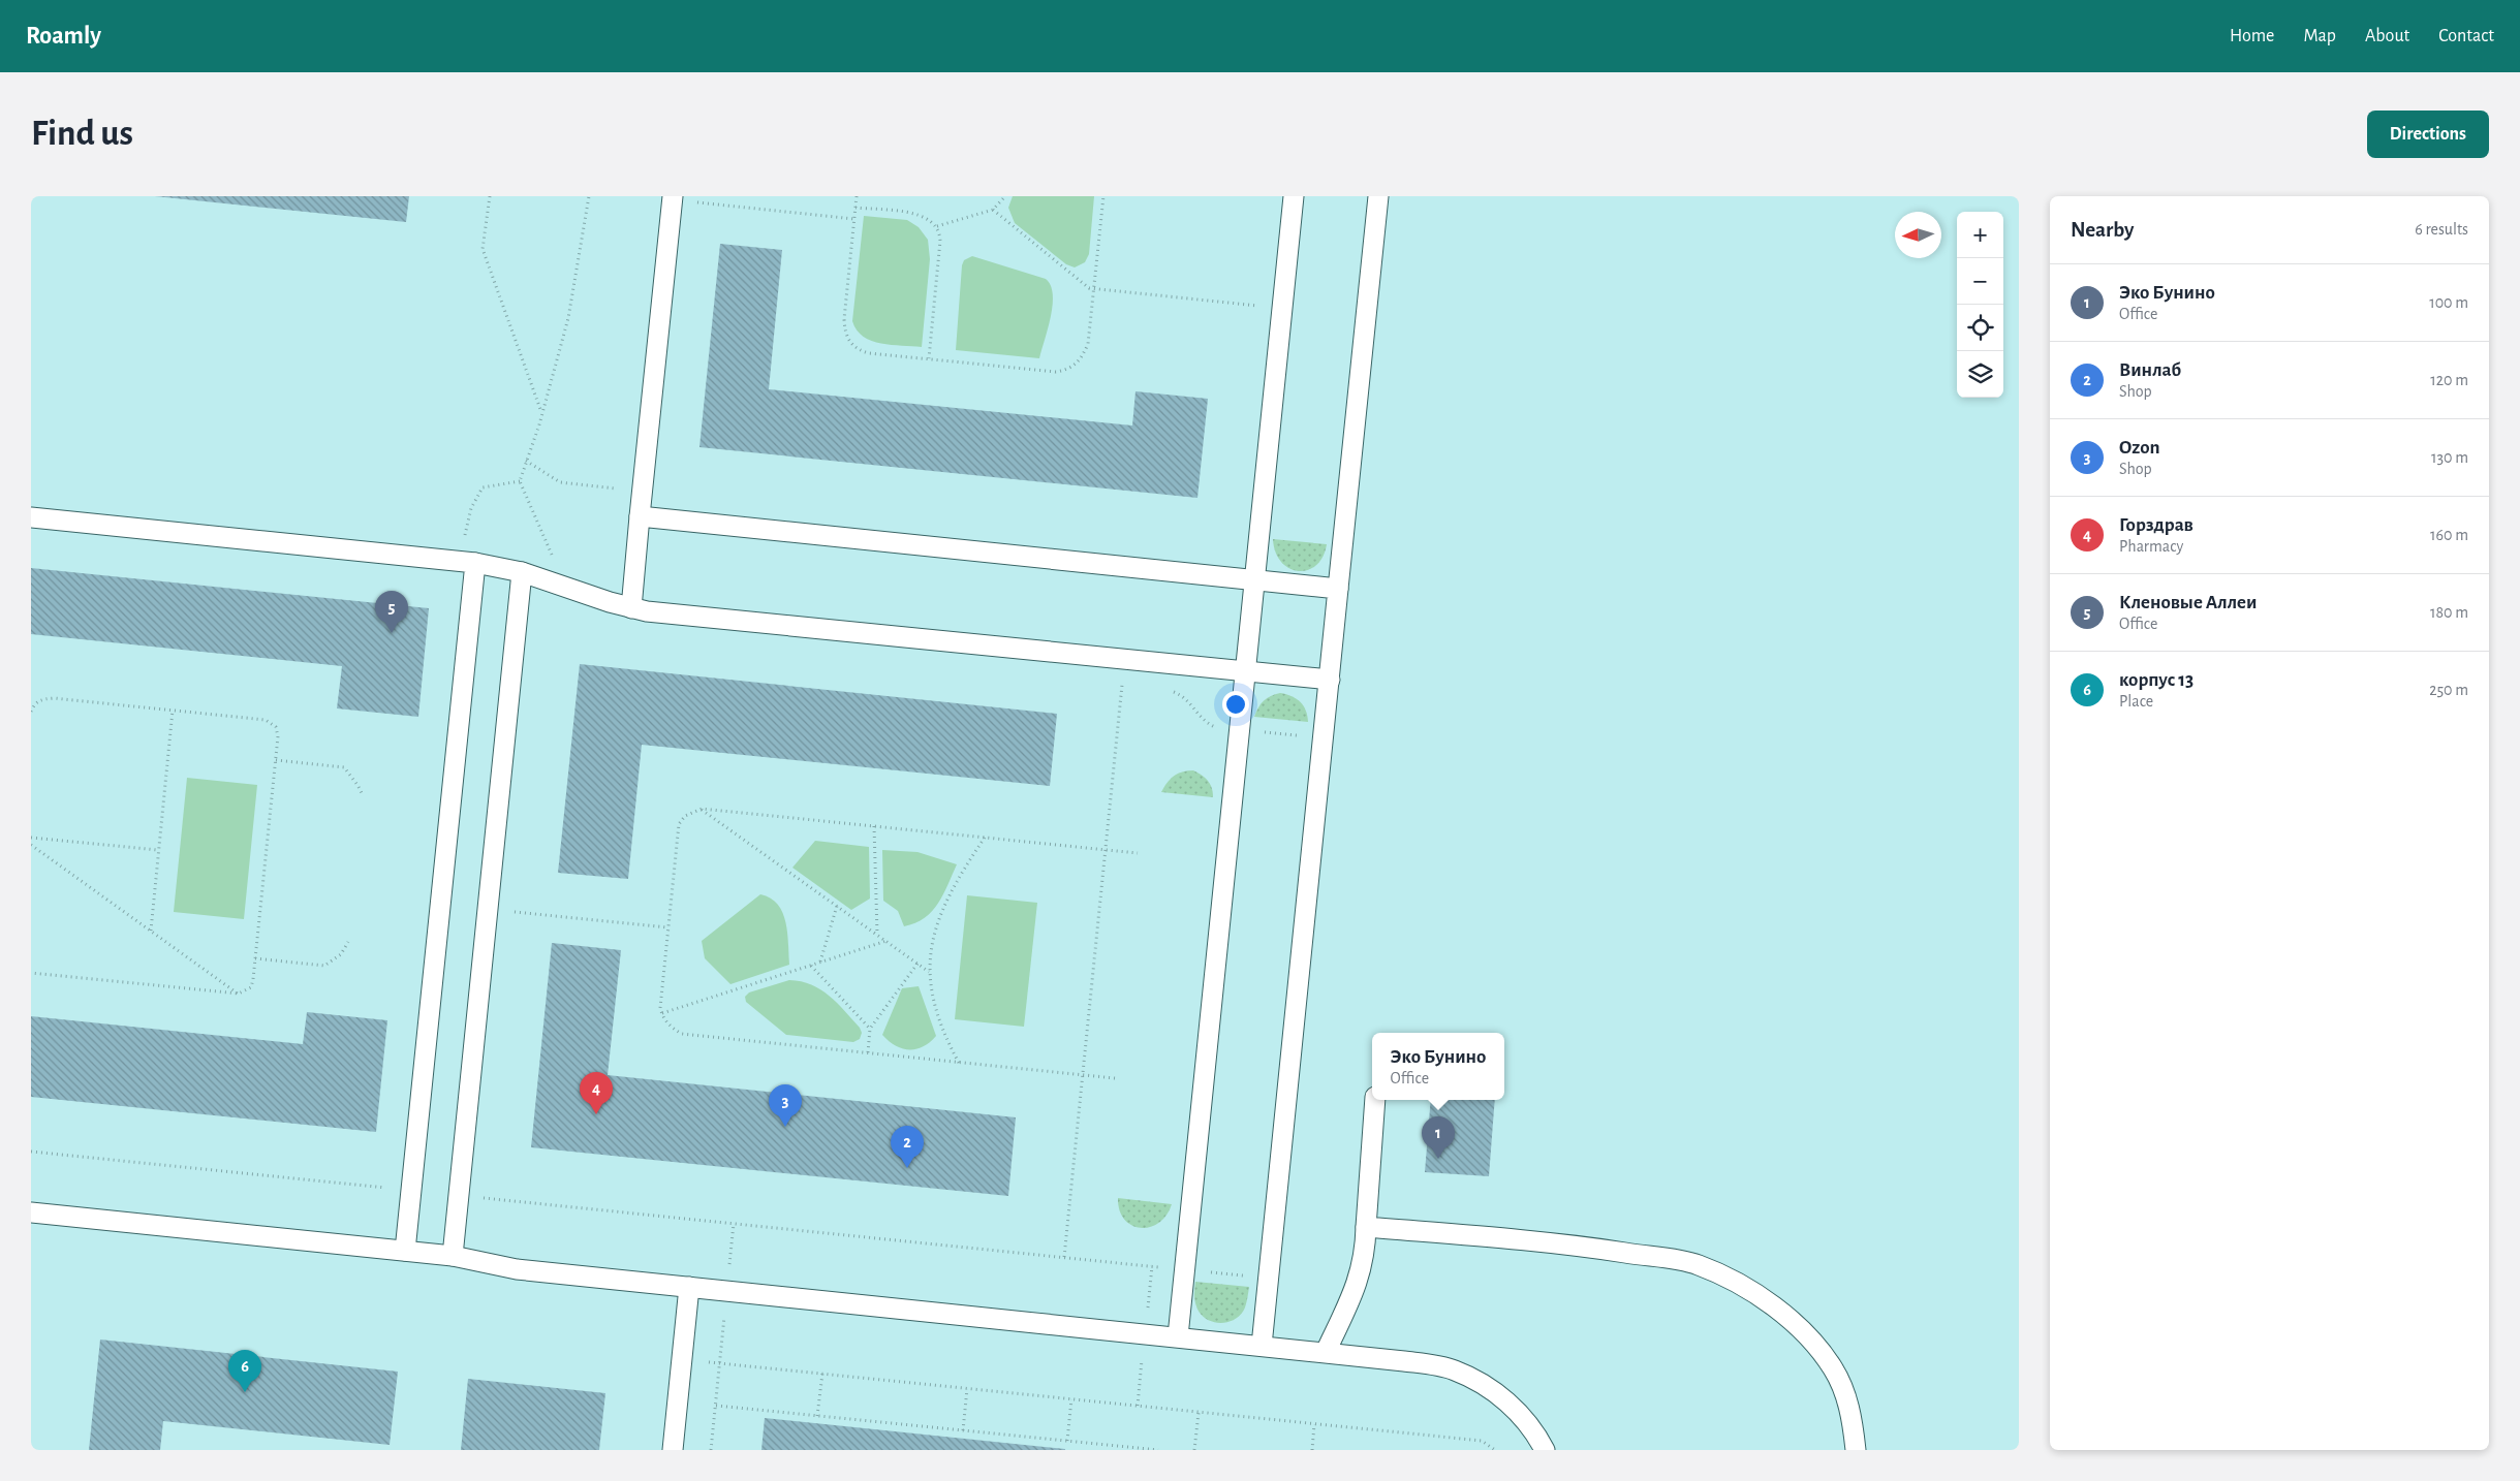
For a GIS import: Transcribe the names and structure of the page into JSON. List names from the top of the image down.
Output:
{
  "north": "left",
  "page": {
    "header": "Roamly",
    "nav": [
      "Home",
      "Map",
      "About",
      "Contact"
    ],
    "buttons": "Directions",
    "title": "Find us",
    "heading": ["Nearby", "6 results"],
    "map_buttons": ["+", "−"],
    "list": [
      {
        "mark": "1",
        "name": "Эко Бунино",
        "note": "Office",
        "value": "100 m"
      },
      {
        "mark": "2",
        "name": "Винлаб",
        "note": "Shop",
        "value": "120 m"
      },
      {
        "mark": "3",
        "name": "Ozon",
        "note": "Shop",
        "value": "130 m"
      },
      {
        "mark": "4",
        "name": "Горздрав",
        "note": "Pharmacy",
        "value": "160 m"
      },
      {
        "mark": "5",
        "name": "Кленовые Аллеи",
        "note": "Office",
        "value": "180 m"
      },
      {
        "mark": "6",
        "name": "корпус 13",
        "note": "Place",
        "value": "250 m"
      }
    ],
    "pins": [
      "5",
      "4",
      "3",
      "1",
      "2",
      "6"
    ],
    "popup": ["Эко Бунино", "Office"]
  }
}
